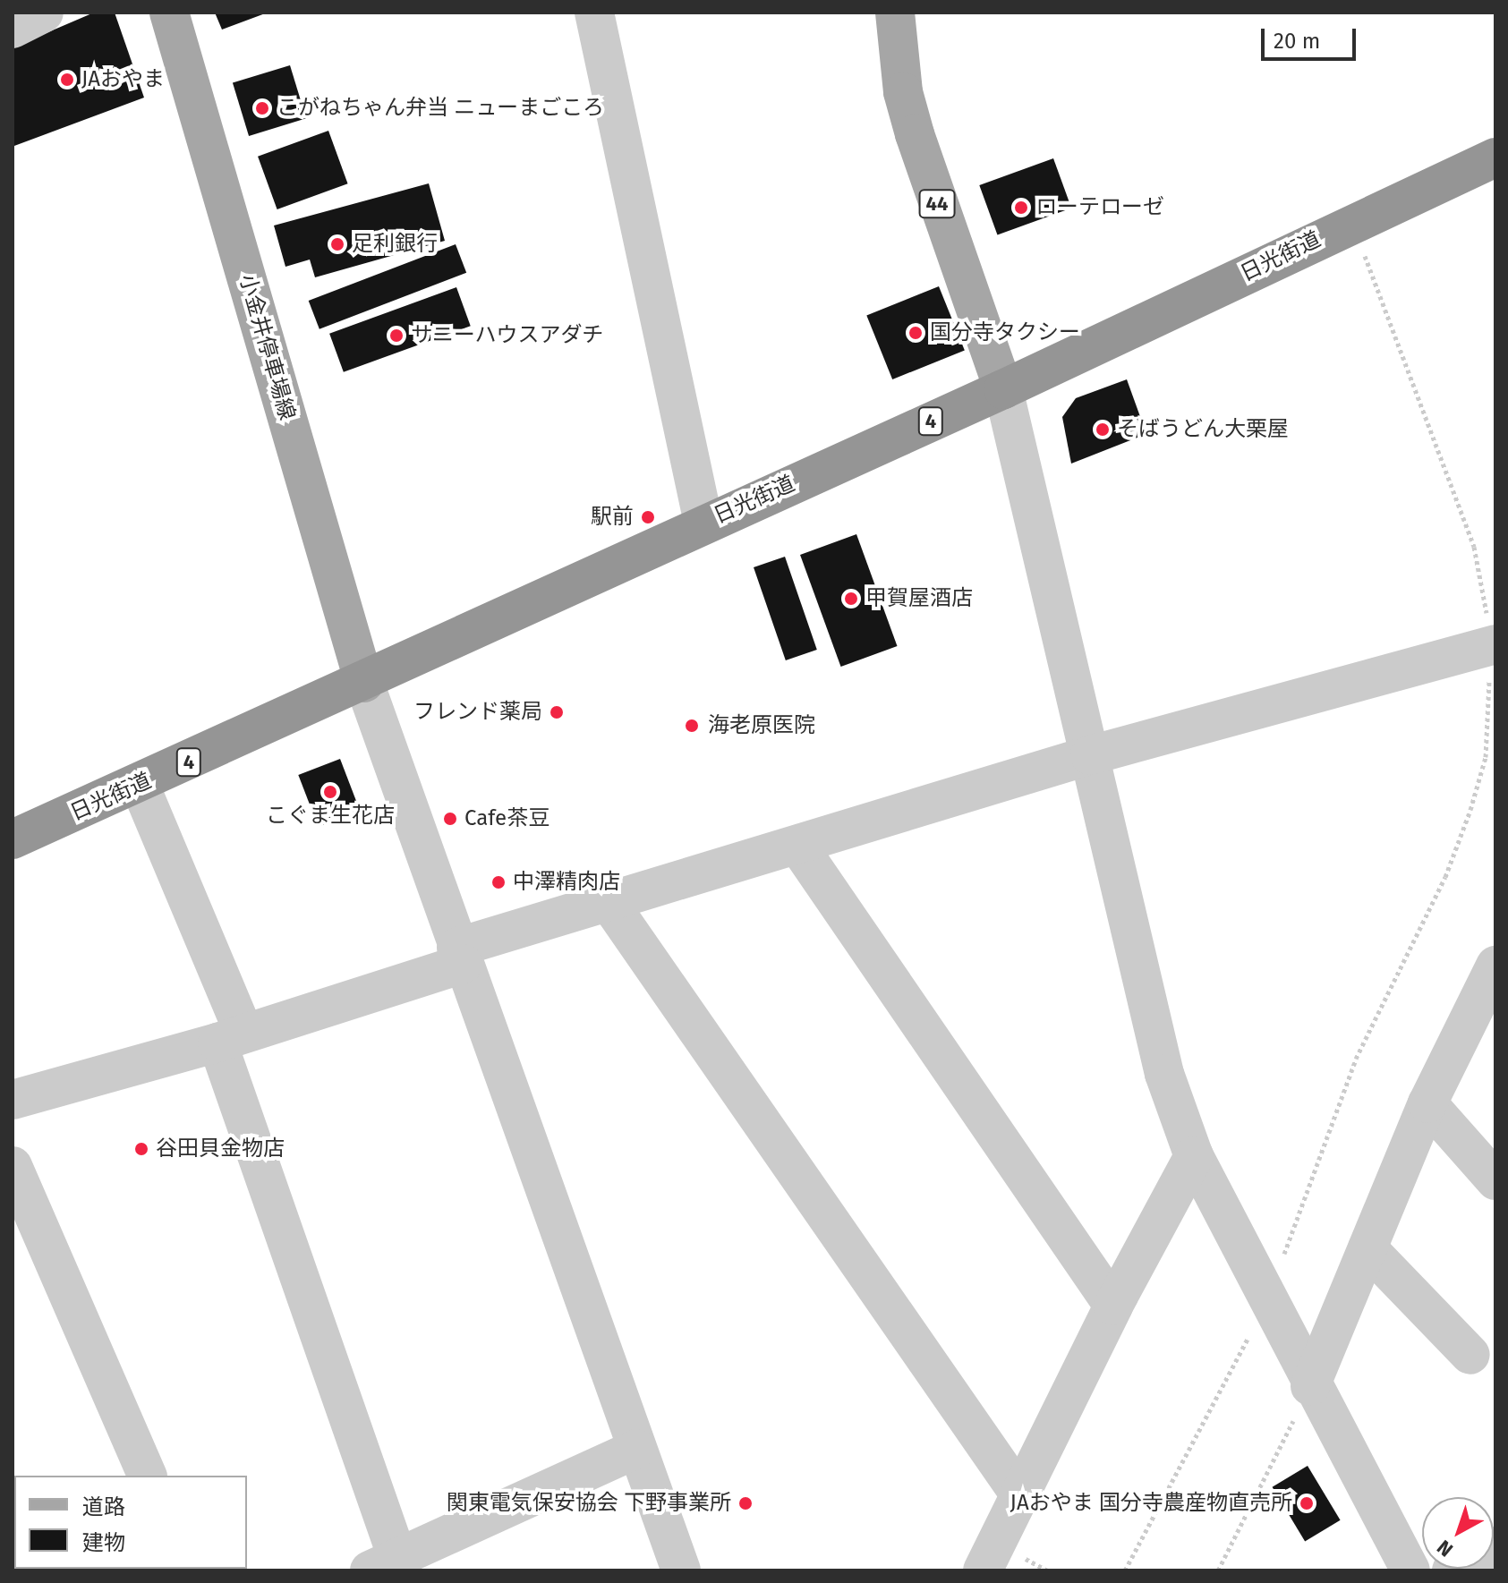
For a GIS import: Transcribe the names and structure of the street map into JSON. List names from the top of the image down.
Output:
{
  "streets": {
    "highway": ["日光街道", "4"],
    "main road": ["44", "小金井停車場線"]
  },
  "crossings": [
    ["44", "日光街道"],
    ["日光街道", "小金井停車場線"]
  ],
  "places": [
    "JAおやま",
    "こがねちゃん弁当 ニューまごころ",
    "ローテローゼ",
    "足利銀行",
    "国分寺タクシー",
    "サニーハウスアダチ",
    "そばうどん大栗屋",
    "駅前",
    "甲賀屋酒店",
    "フレンド薬局",
    "海老原医院",
    "こぐま生花店",
    "Cafe茶豆",
    "中澤精肉店",
    "谷田貝金物店",
    "関東電気保安協会 下野事業所",
    "JAおやま 国分寺農産物直売所"
  ],
  "legend": ["道路", "建物"],
  "scale_bar": "20 m",
  "north": "bottom left"
}
